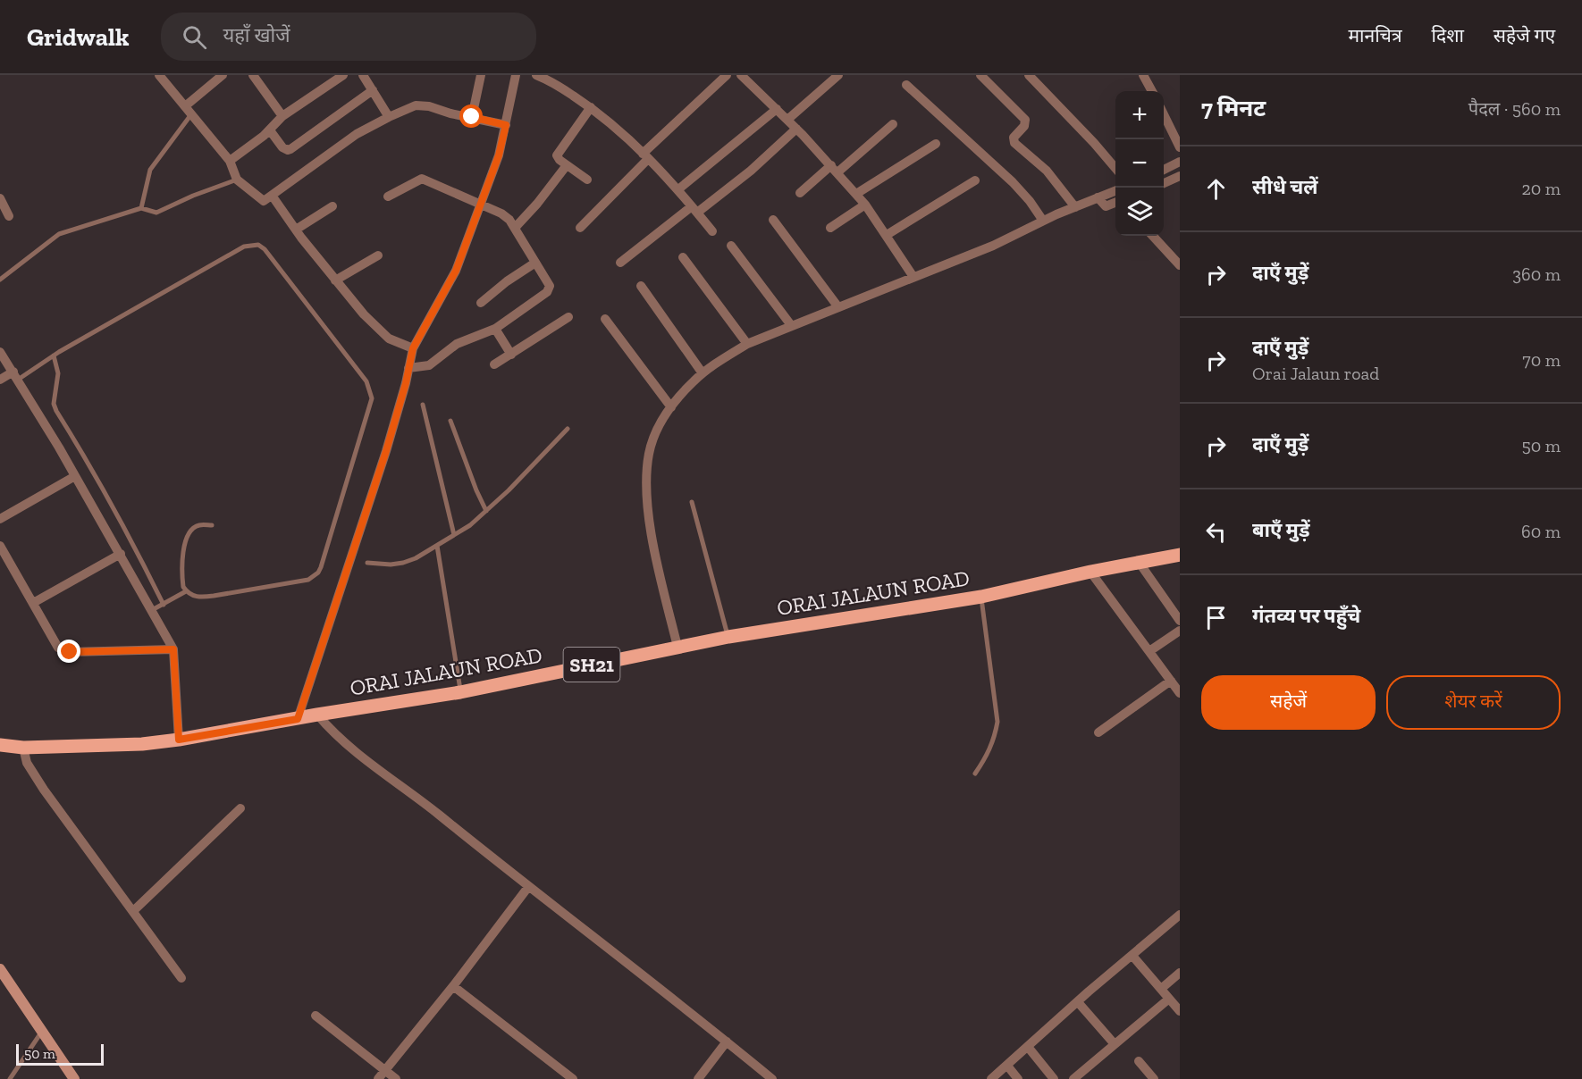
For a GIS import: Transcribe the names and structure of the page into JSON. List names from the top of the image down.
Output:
{
  "streets": {
    "main road": ["ORAI JALAUN ROAD", "SH21"]
  },
  "scale_bar": "50 m",
  "page": {
    "header": "Gridwalk",
    "search": "यहाँ खोजें",
    "nav": ["मानचित्र", "दिशा", "सहेजे गए"],
    "heading": ["7 मिनट", "पैदल · 560 m"],
    "map_buttons": ["+", "−"],
    "list": [
      ["सीधे चलें", "20 m"],
      ["दाएँ मुड़ें", "360 m"],
      ["दाएँ मुड़ें", "Orai Jalaun road", "70 m"],
      ["दाएँ मुड़ें", "50 m"],
      ["बाएँ मुड़ें", "60 m"],
      "गंतव्य पर पहुँचे"
    ],
    "buttons": ["सहेजें", "शेयर करें"],
    "scale": "50 m"
  }
}
